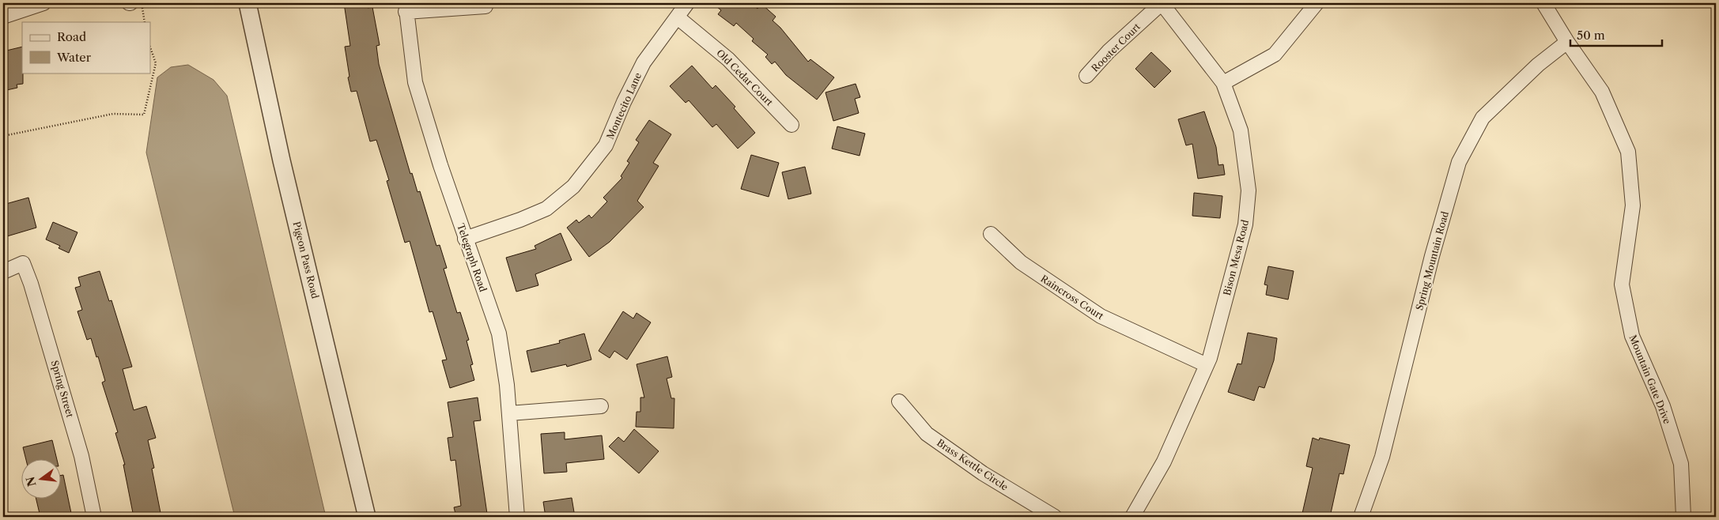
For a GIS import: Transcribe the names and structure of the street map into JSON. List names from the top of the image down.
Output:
{
  "streets": {
    "street": [
      "Rooster Court",
      "Old Cedar Court",
      "Montecito Lane",
      "Telegraph Road",
      "Bison Mesa Road",
      "Pigeon Pass Road",
      "Spring Mountain Road",
      "Raincross Court",
      "Mountain Gate Drive",
      "Spring Street",
      "Brass Kettle Circle"
    ]
  },
  "crossings": [
    ["Rooster Court", "Bison Mesa Road"],
    ["Old Cedar Court", "Montecito Lane"],
    ["Montecito Lane", "Telegraph Road"],
    ["Bison Mesa Road", "Raincross Court"],
    ["Spring Mountain Road", "Mountain Gate Drive"]
  ],
  "legend": ["Road", "Water"],
  "scale_bar": "50 m",
  "north": "left"
}
